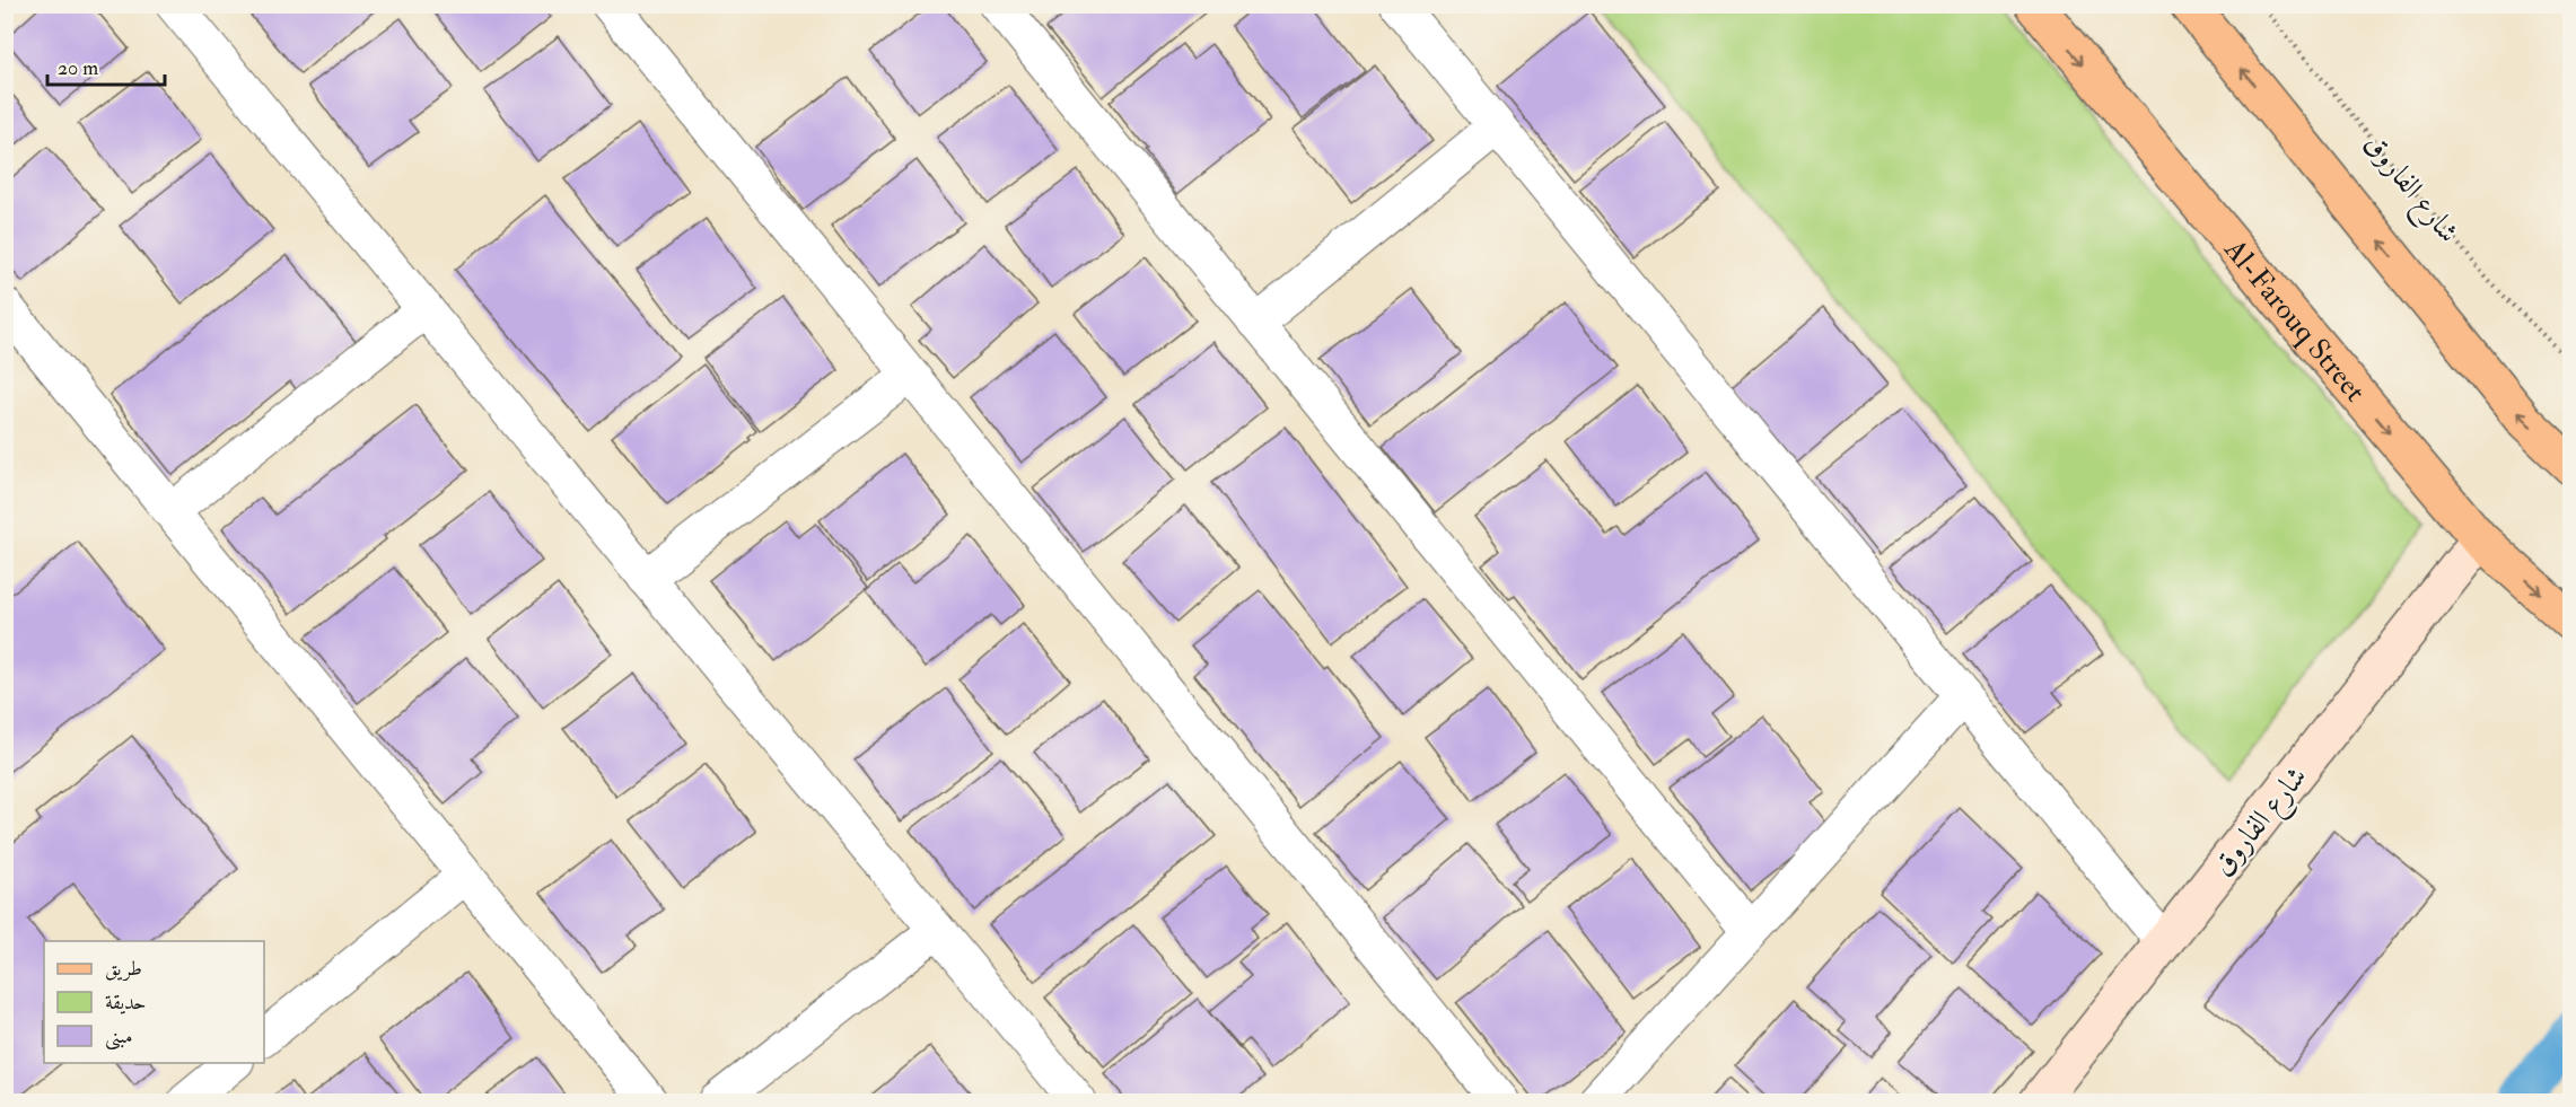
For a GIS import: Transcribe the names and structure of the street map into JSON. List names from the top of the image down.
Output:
{
  "streets": {
    "main road": ["شارع الفاروق", "Al-Farouq Street"]
  },
  "crossings": [
    ["شارع الفاروق", "Al-Farouq Street"]
  ],
  "legend": ["طريق", "حديقة", "مبنى"],
  "scale_bar": "20 m"
}
